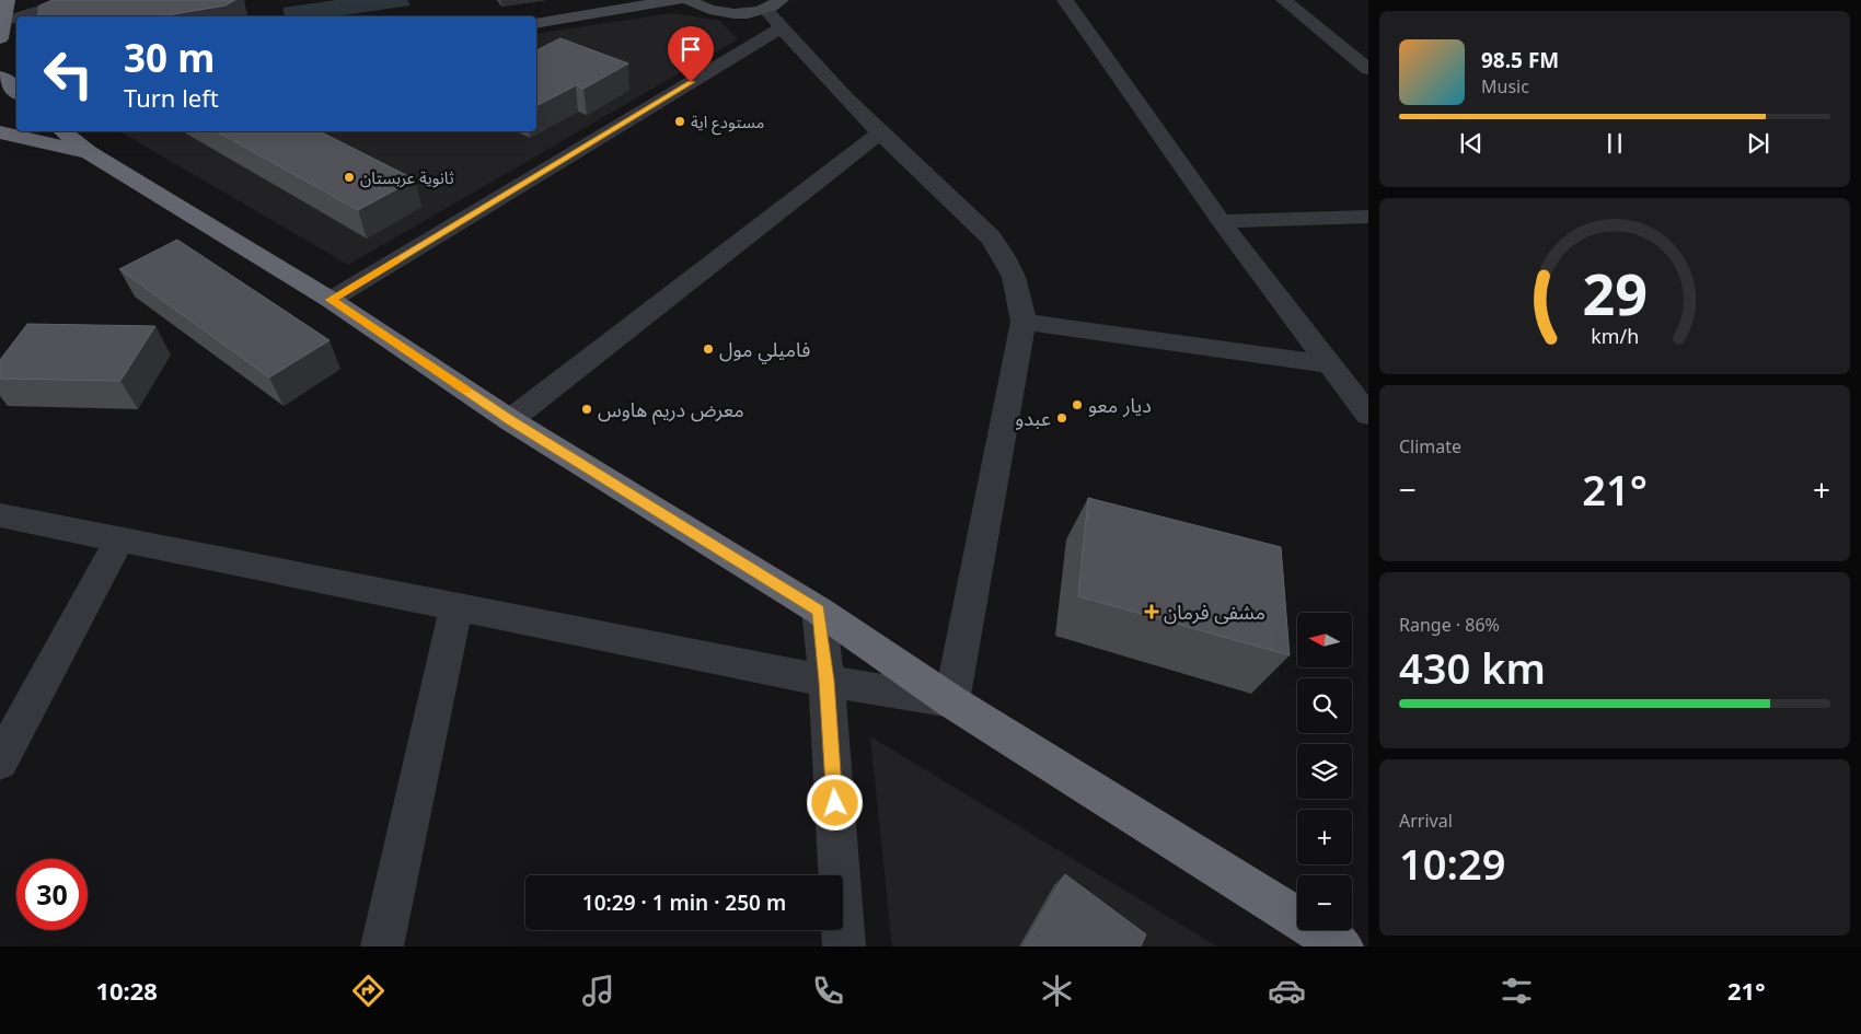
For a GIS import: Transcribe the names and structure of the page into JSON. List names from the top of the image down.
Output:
{
  "places": {
    "other": [
      "مستودع اية",
      "ثانوية عربستان",
      "فاميلي مول",
      "ديار معو",
      "معرض دريم هاوس",
      "عبدو"
    ],
    "health": ["مشفى فرمان"]
  },
  "north": "left",
  "page": {
    "turn": ["30 m", "Turn left"],
    "song": ["98.5 FM", "Music"],
    "tile": [
      "Climate",
      ["Range · 86%", "430 km"],
      ["Arrival", "10:29"]
    ],
    "heat": ["−", "21°", "+"],
    "map_buttons": ["+", "−"],
    "limit": "30",
    "trip": "10:29 · 1 min · 250 m",
    "tabs": ["10:28", "21°"],
    "gauge": ["29", "km/h"]
  }
}
